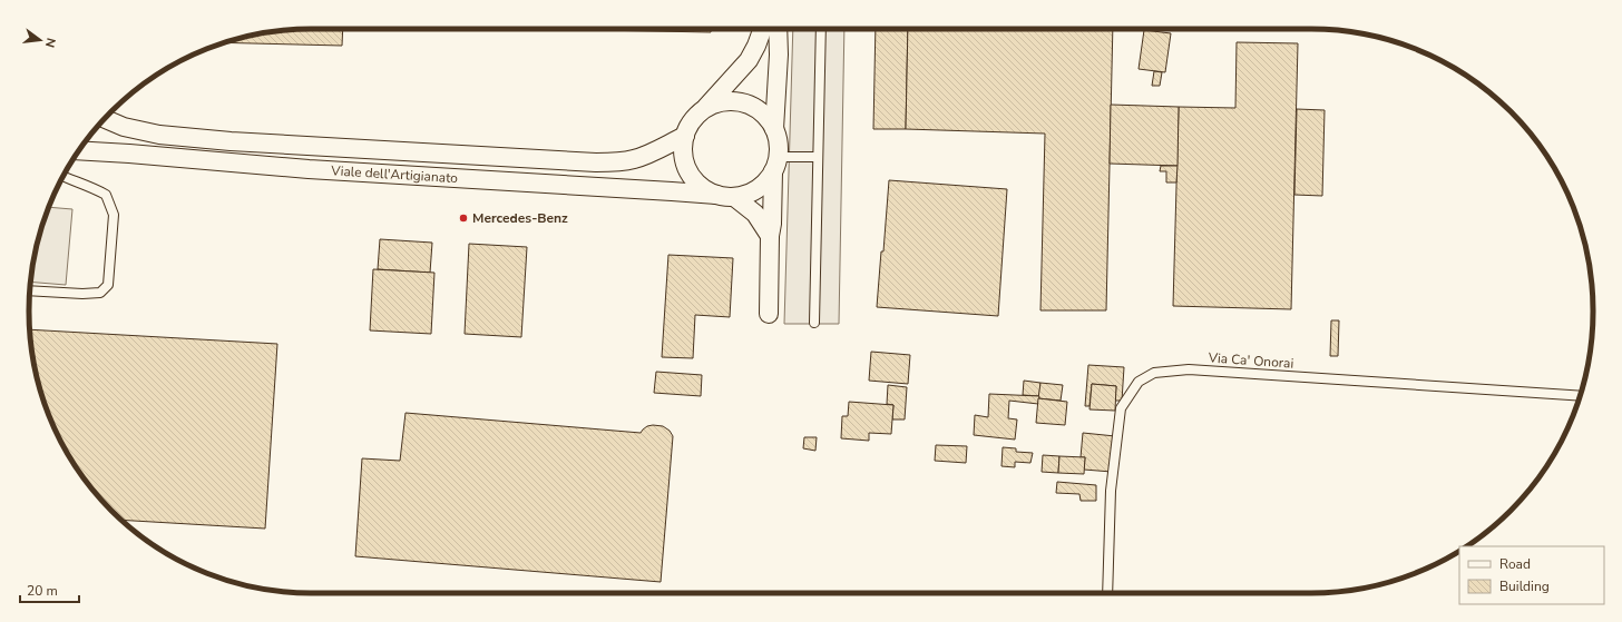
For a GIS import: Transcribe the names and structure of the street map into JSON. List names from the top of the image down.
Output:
{
  "streets": {
    "street": ["Viale dell'Artigianato"],
    "lane": ["Via Ca' Onorai"]
  },
  "places": ["Mercedes-Benz"],
  "legend": ["Road", "Building"],
  "scale_bar": "20 m",
  "north": "right"
}
